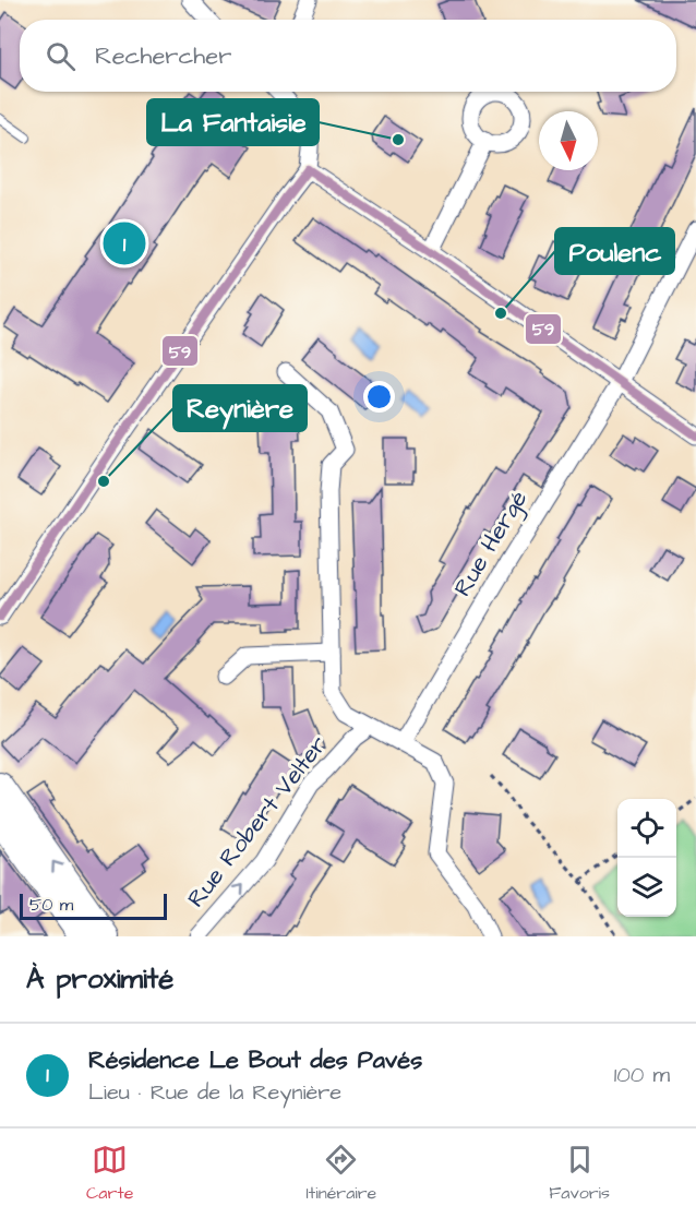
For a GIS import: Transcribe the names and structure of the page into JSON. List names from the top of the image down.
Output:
{
  "streets": {
    "street": ["Rue Hergé", "Rue Robert Velter"]
  },
  "one_way": ["Rue Robert Velter"],
  "places": ["La Fantaisie", "Poulenc", "Reynière"],
  "lines": ["transit line 59"],
  "scale_bar": "50 m",
  "north": "bottom",
  "page": {
    "search": "Rechercher",
    "pins": "1",
    "scale": "50 m",
    "heading": "À proximité",
    "list": [
      {
        "mark": "1",
        "name": "Résidence Le Bout des Pavés",
        "note": "Lieu · Rue de la Reynière",
        "value": "100 m"
      }
    ],
    "nav": ["Carte", "Itinéraire", "Favoris"]
  }
}
